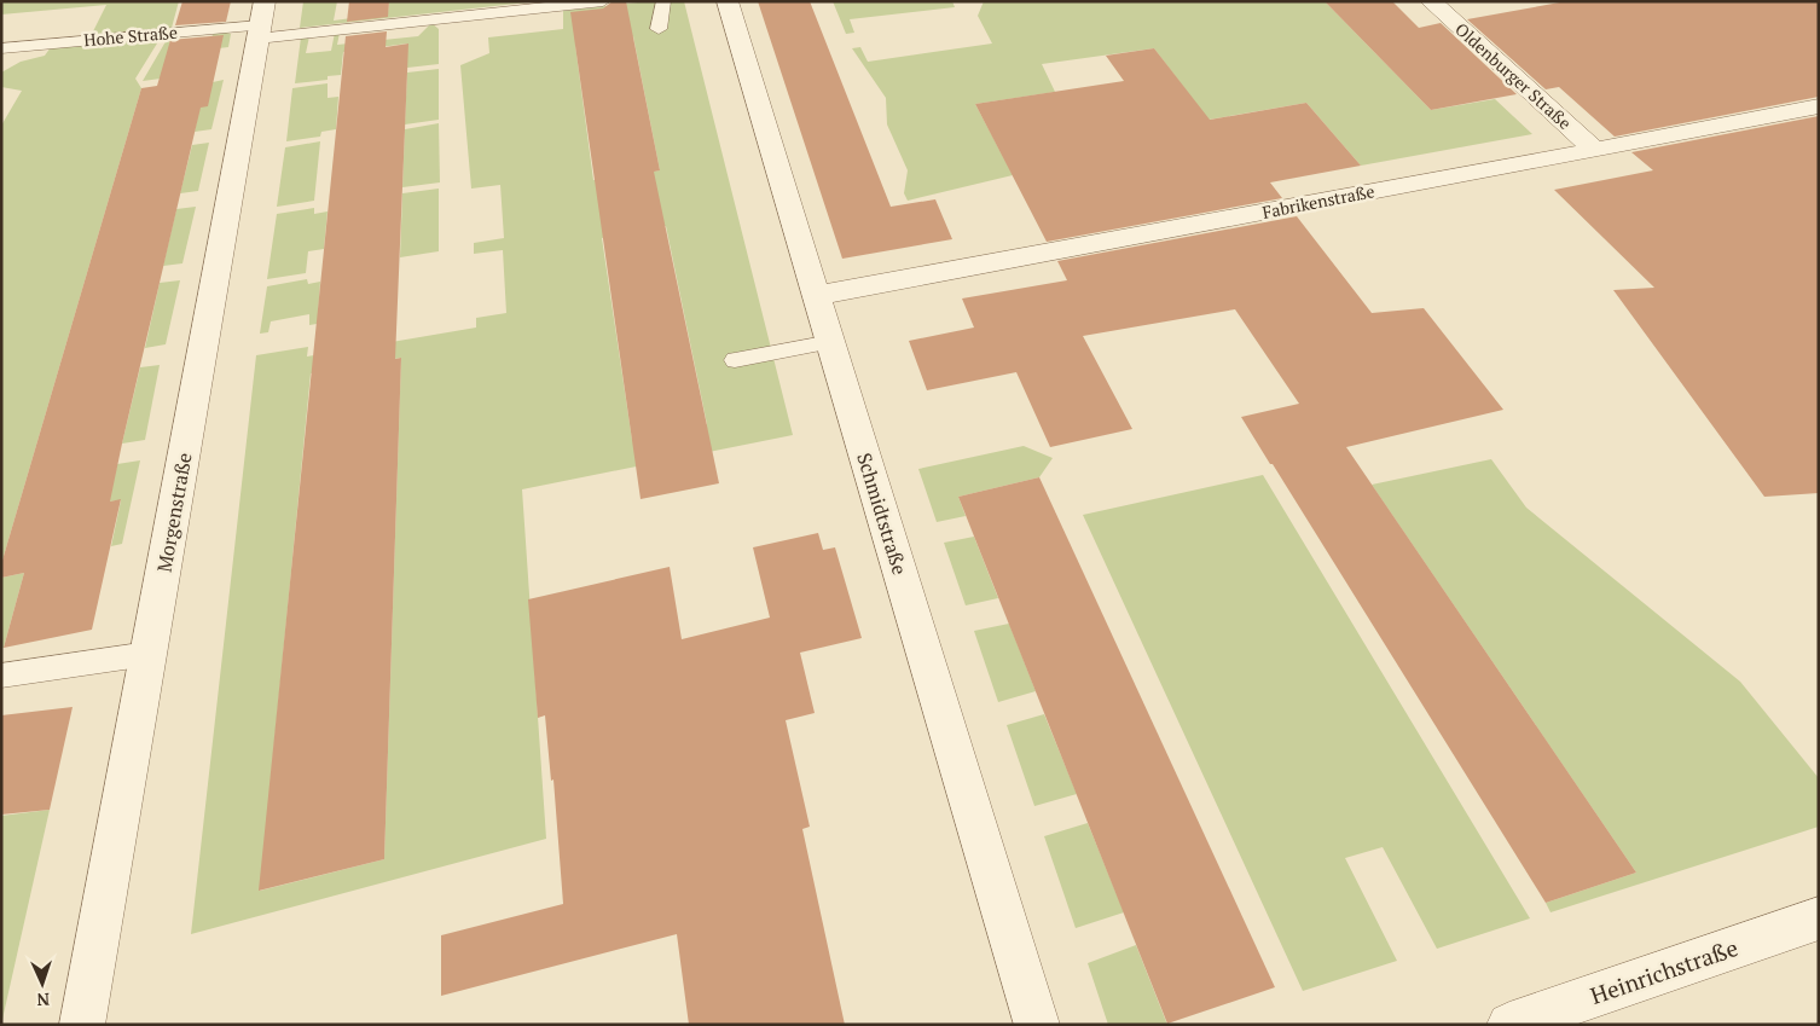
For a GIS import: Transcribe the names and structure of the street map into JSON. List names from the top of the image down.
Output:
{
  "streets": {
    "street": [
      "Oldenburger Straße",
      "Fabrikenstraße",
      "Morgenstraße",
      "Schmidtstraße",
      "Heinrichstraße"
    ],
    "lane": ["Hohe Straße"]
  },
  "crossings": [
    ["Hohe Straße", "Morgenstraße"],
    ["Oldenburger Straße", "Fabrikenstraße"],
    ["Fabrikenstraße", "Schmidtstraße"]
  ],
  "north": "bottom"
}
